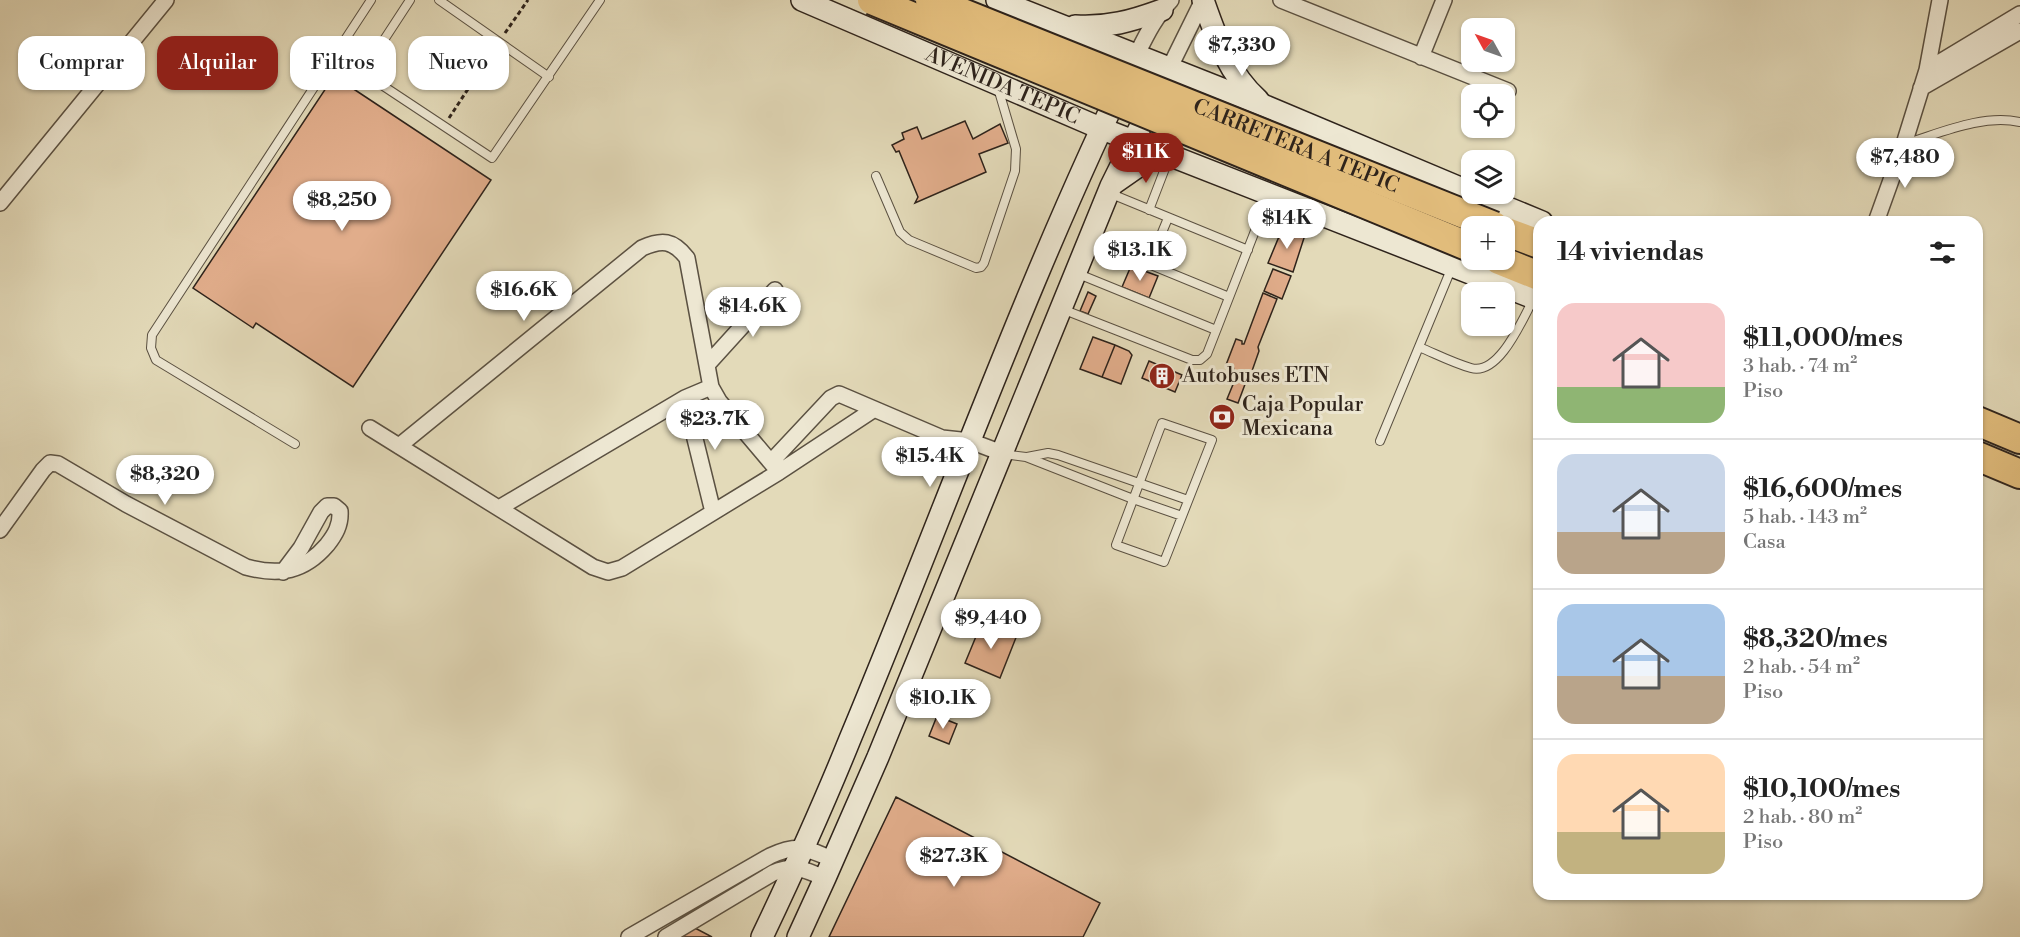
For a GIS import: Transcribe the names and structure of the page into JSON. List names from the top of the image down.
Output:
{
  "streets": {
    "highway": ["CARRETERA A TEPIC"],
    "main road": ["AVENIDA TEPIC"]
  },
  "places": {
    "building": ["Autobuses ETN"],
    "bank": ["Caja Popular Mexicana"]
  },
  "north": "top left",
  "page": {
    "map_buttons": ["+", "−"],
    "price": [
      "$7,330",
      "$11K",
      "$7,480",
      "$8,250",
      "$14K",
      "$13.1K",
      "$16.6K",
      "$14.6K",
      "$23.7K",
      "$15.4K",
      "$8,320",
      "$9,440",
      "$10.1K",
      "$27.3K"
    ],
    "chip": [
      "Comprar",
      "Alquilar",
      "Filtros",
      "Nuevo"
    ],
    "heading": "14 viviendas",
    "list": [
      {
        "name": "$11,000/mes",
        "note": "3 hab. · 74 m² · Piso"
      },
      {
        "name": "$16,600/mes",
        "note": "5 hab. · 143 m² · Casa"
      },
      {
        "name": "$8,320/mes",
        "note": "2 hab. · 54 m² · Piso"
      },
      {
        "name": "$10,100/mes",
        "note": "2 hab. · 80 m² · Piso"
      }
    ]
  }
}
